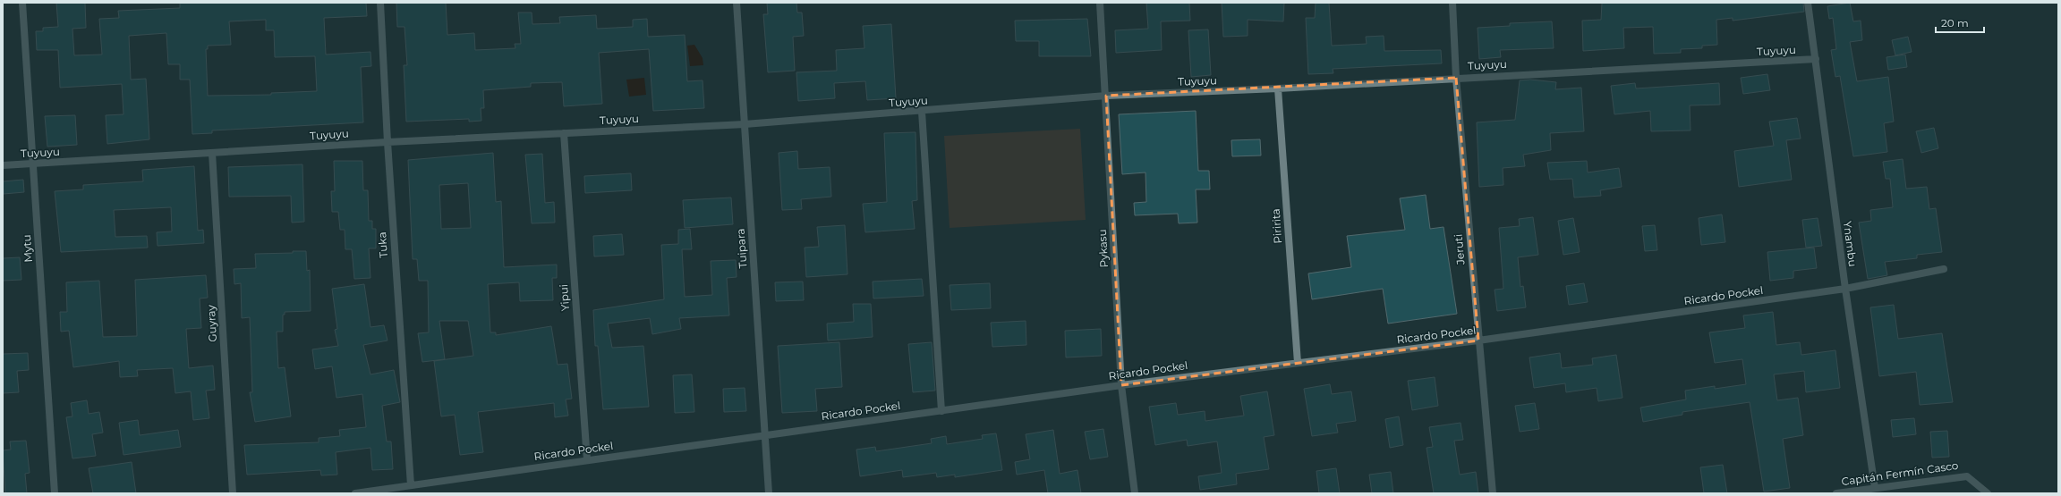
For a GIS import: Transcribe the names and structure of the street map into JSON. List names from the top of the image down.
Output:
{
  "streets": {
    "street": [
      "Tuyuyu",
      "Piririta",
      "Ynambu",
      "Tuka",
      "Mytu",
      "Tuipara",
      "Pykasu",
      "Jeruti",
      "Ricardo Pockel",
      "Yipui",
      "Guyray",
      "Capitán Fermín Casco"
    ]
  },
  "crossings": [
    ["Tuyuyu", "Piririta"],
    ["Tuyuyu", "Ynambu"],
    ["Tuyuyu", "Tuka"],
    ["Tuyuyu", "Mytu"],
    ["Tuyuyu", "Tuipara"],
    ["Tuyuyu", "Pykasu"],
    ["Tuyuyu", "Jeruti"],
    ["Tuyuyu", "Yipui"],
    ["Tuyuyu", "Guyray"],
    ["Piririta", "Ricardo Pockel"],
    ["Ynambu", "Ricardo Pockel"],
    ["Ynambu", "Capitán Fermín Casco"],
    ["Tuka", "Ricardo Pockel"],
    ["Tuipara", "Ricardo Pockel"],
    ["Pykasu", "Ricardo Pockel"],
    ["Jeruti", "Ricardo Pockel"],
    ["Ricardo Pockel", "Yipui"]
  ],
  "scale_bar": "20 m"
}
